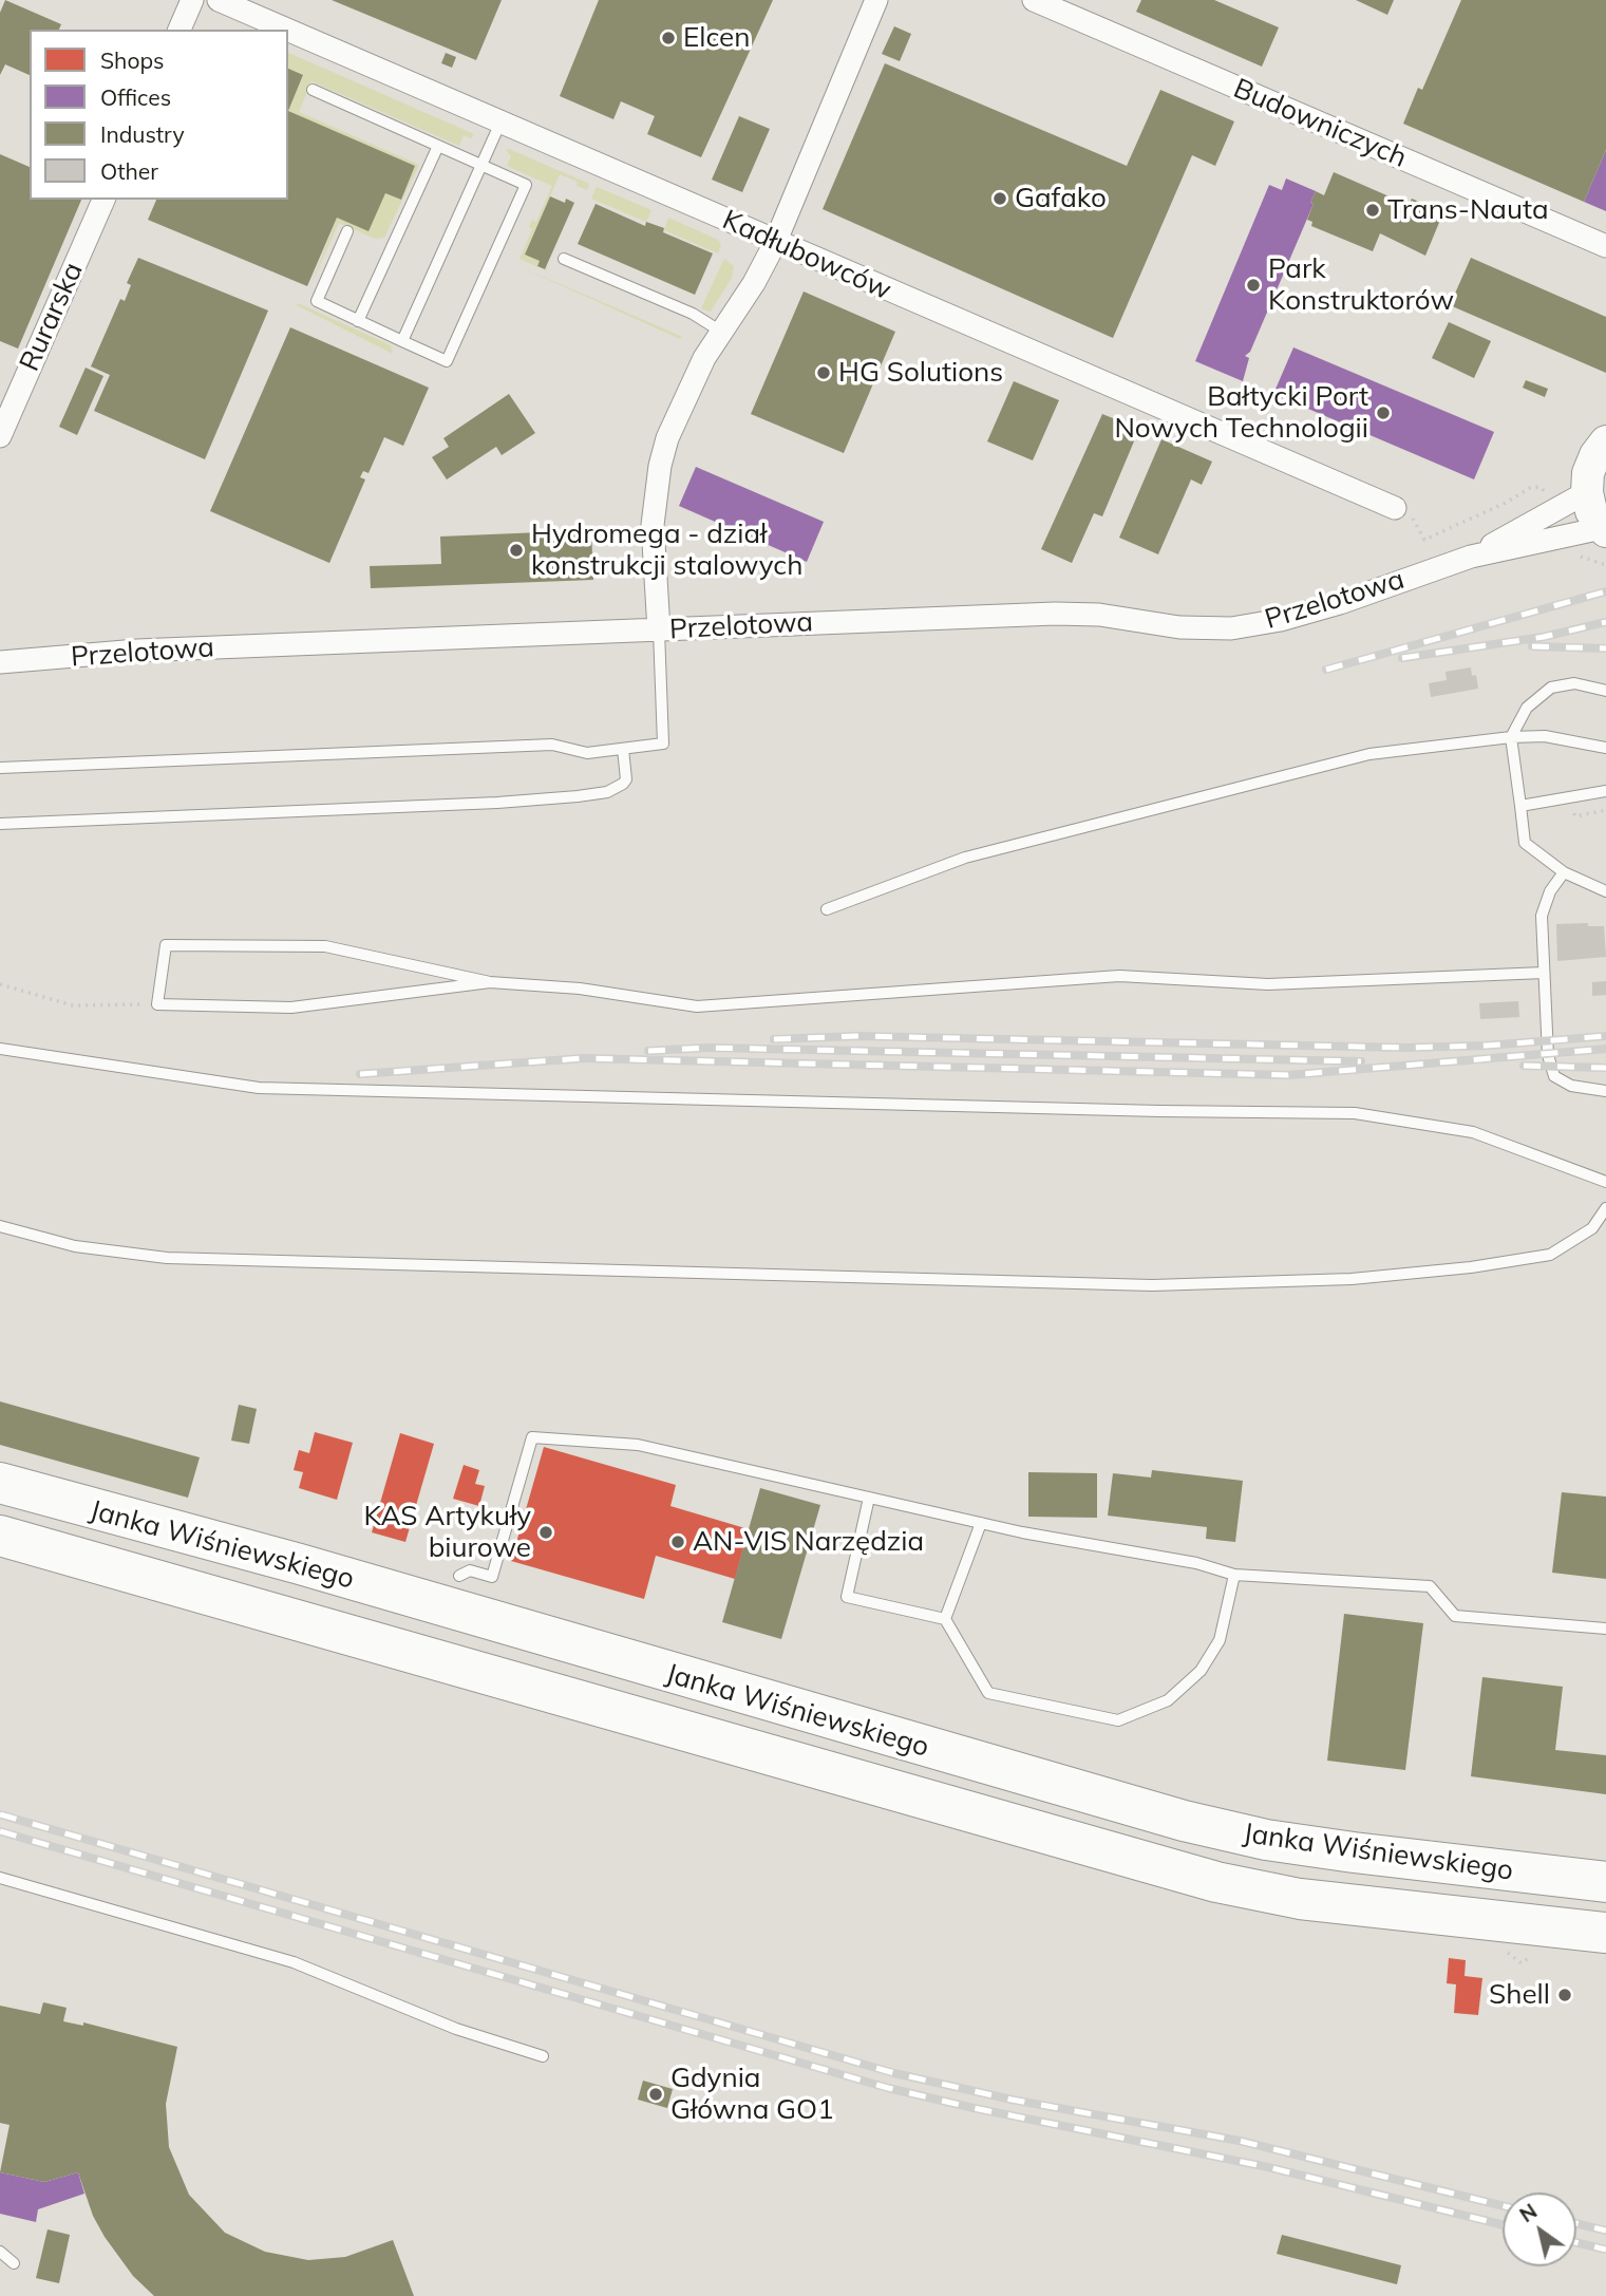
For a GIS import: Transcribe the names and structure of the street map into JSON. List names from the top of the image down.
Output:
{
  "streets": {
    "highway": ["Janka Wiśniewskiego"],
    "street": [
      "Budowniczych",
      "Kadłubowców",
      "Rurarska",
      "Przelotowa"
    ]
  },
  "places": [
    "Elcen",
    "Gafako",
    "Trans-Nauta",
    "Park Konstruktorów",
    "HG Solutions",
    "Bałtycki Port Nowych Technologii",
    "Hydromega - dział konstrukcji stalowych",
    "KAS Artykuły biurowe",
    "AN-VIS Narzędzia",
    "Shell",
    "Gdynia Główna GO1"
  ],
  "legend": [
    "Shops",
    "Offices",
    "Industry",
    "Other"
  ],
  "north": "top left"
}
